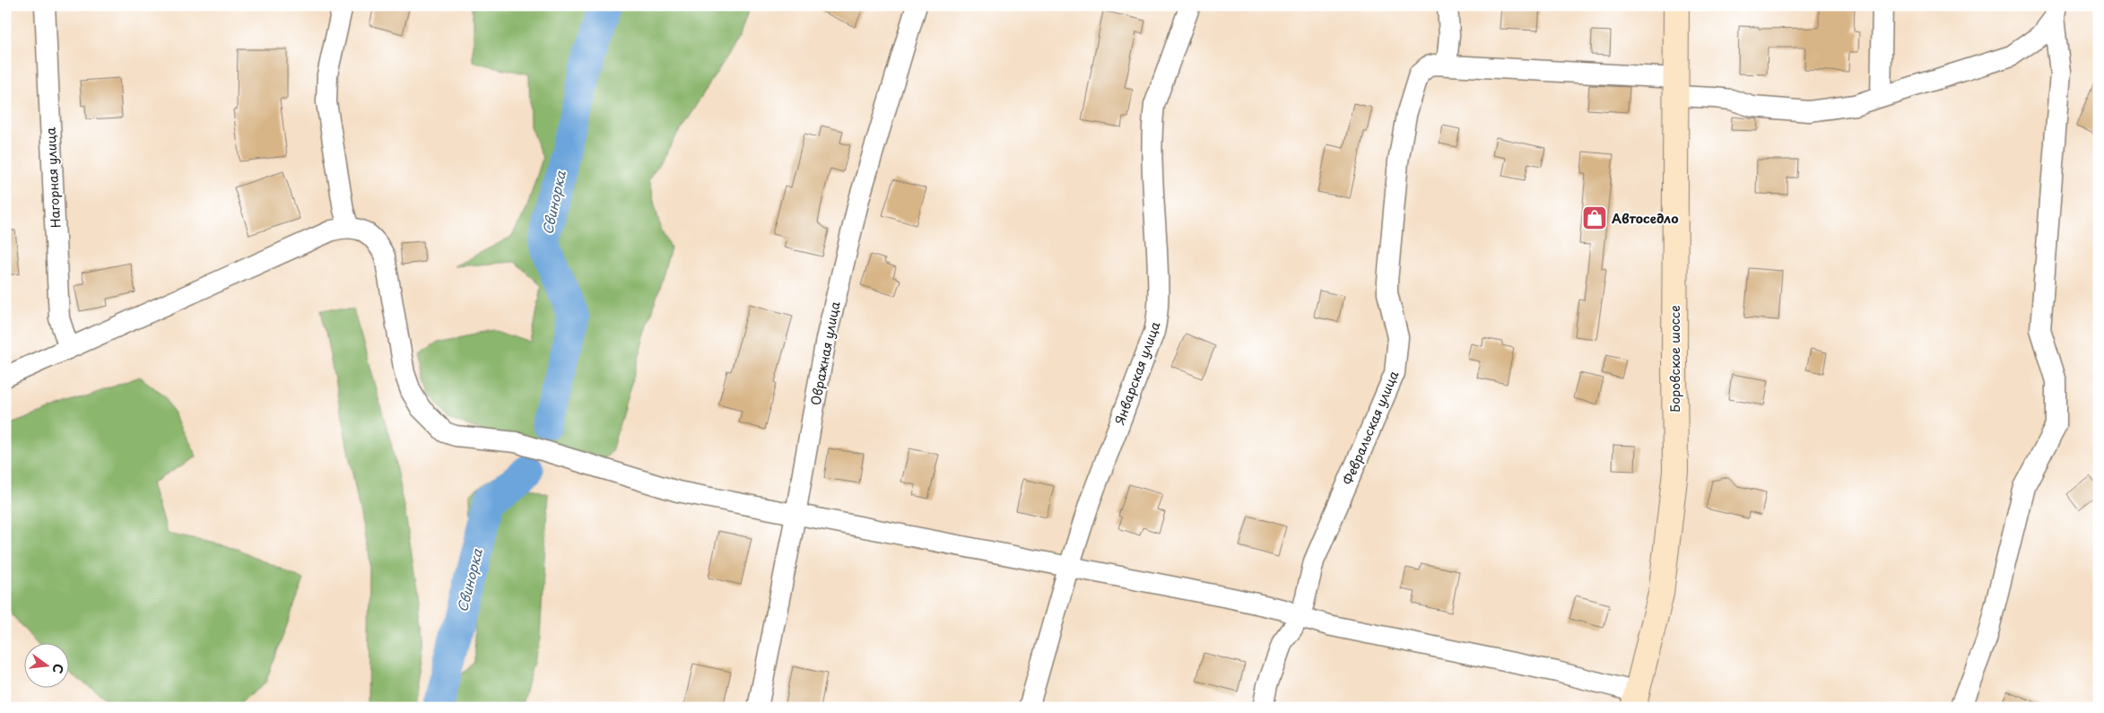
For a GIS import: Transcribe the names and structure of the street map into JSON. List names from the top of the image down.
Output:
{
  "streets": {
    "main road": ["Боровское шоссе"],
    "street": [
      "Нагорная улица",
      "Овражная улица",
      "Январская улица",
      "Февральская улица"
    ]
  },
  "water": ["Свинорка"],
  "places": {
    "shop": ["Автоседло"]
  },
  "north": "right"
}
